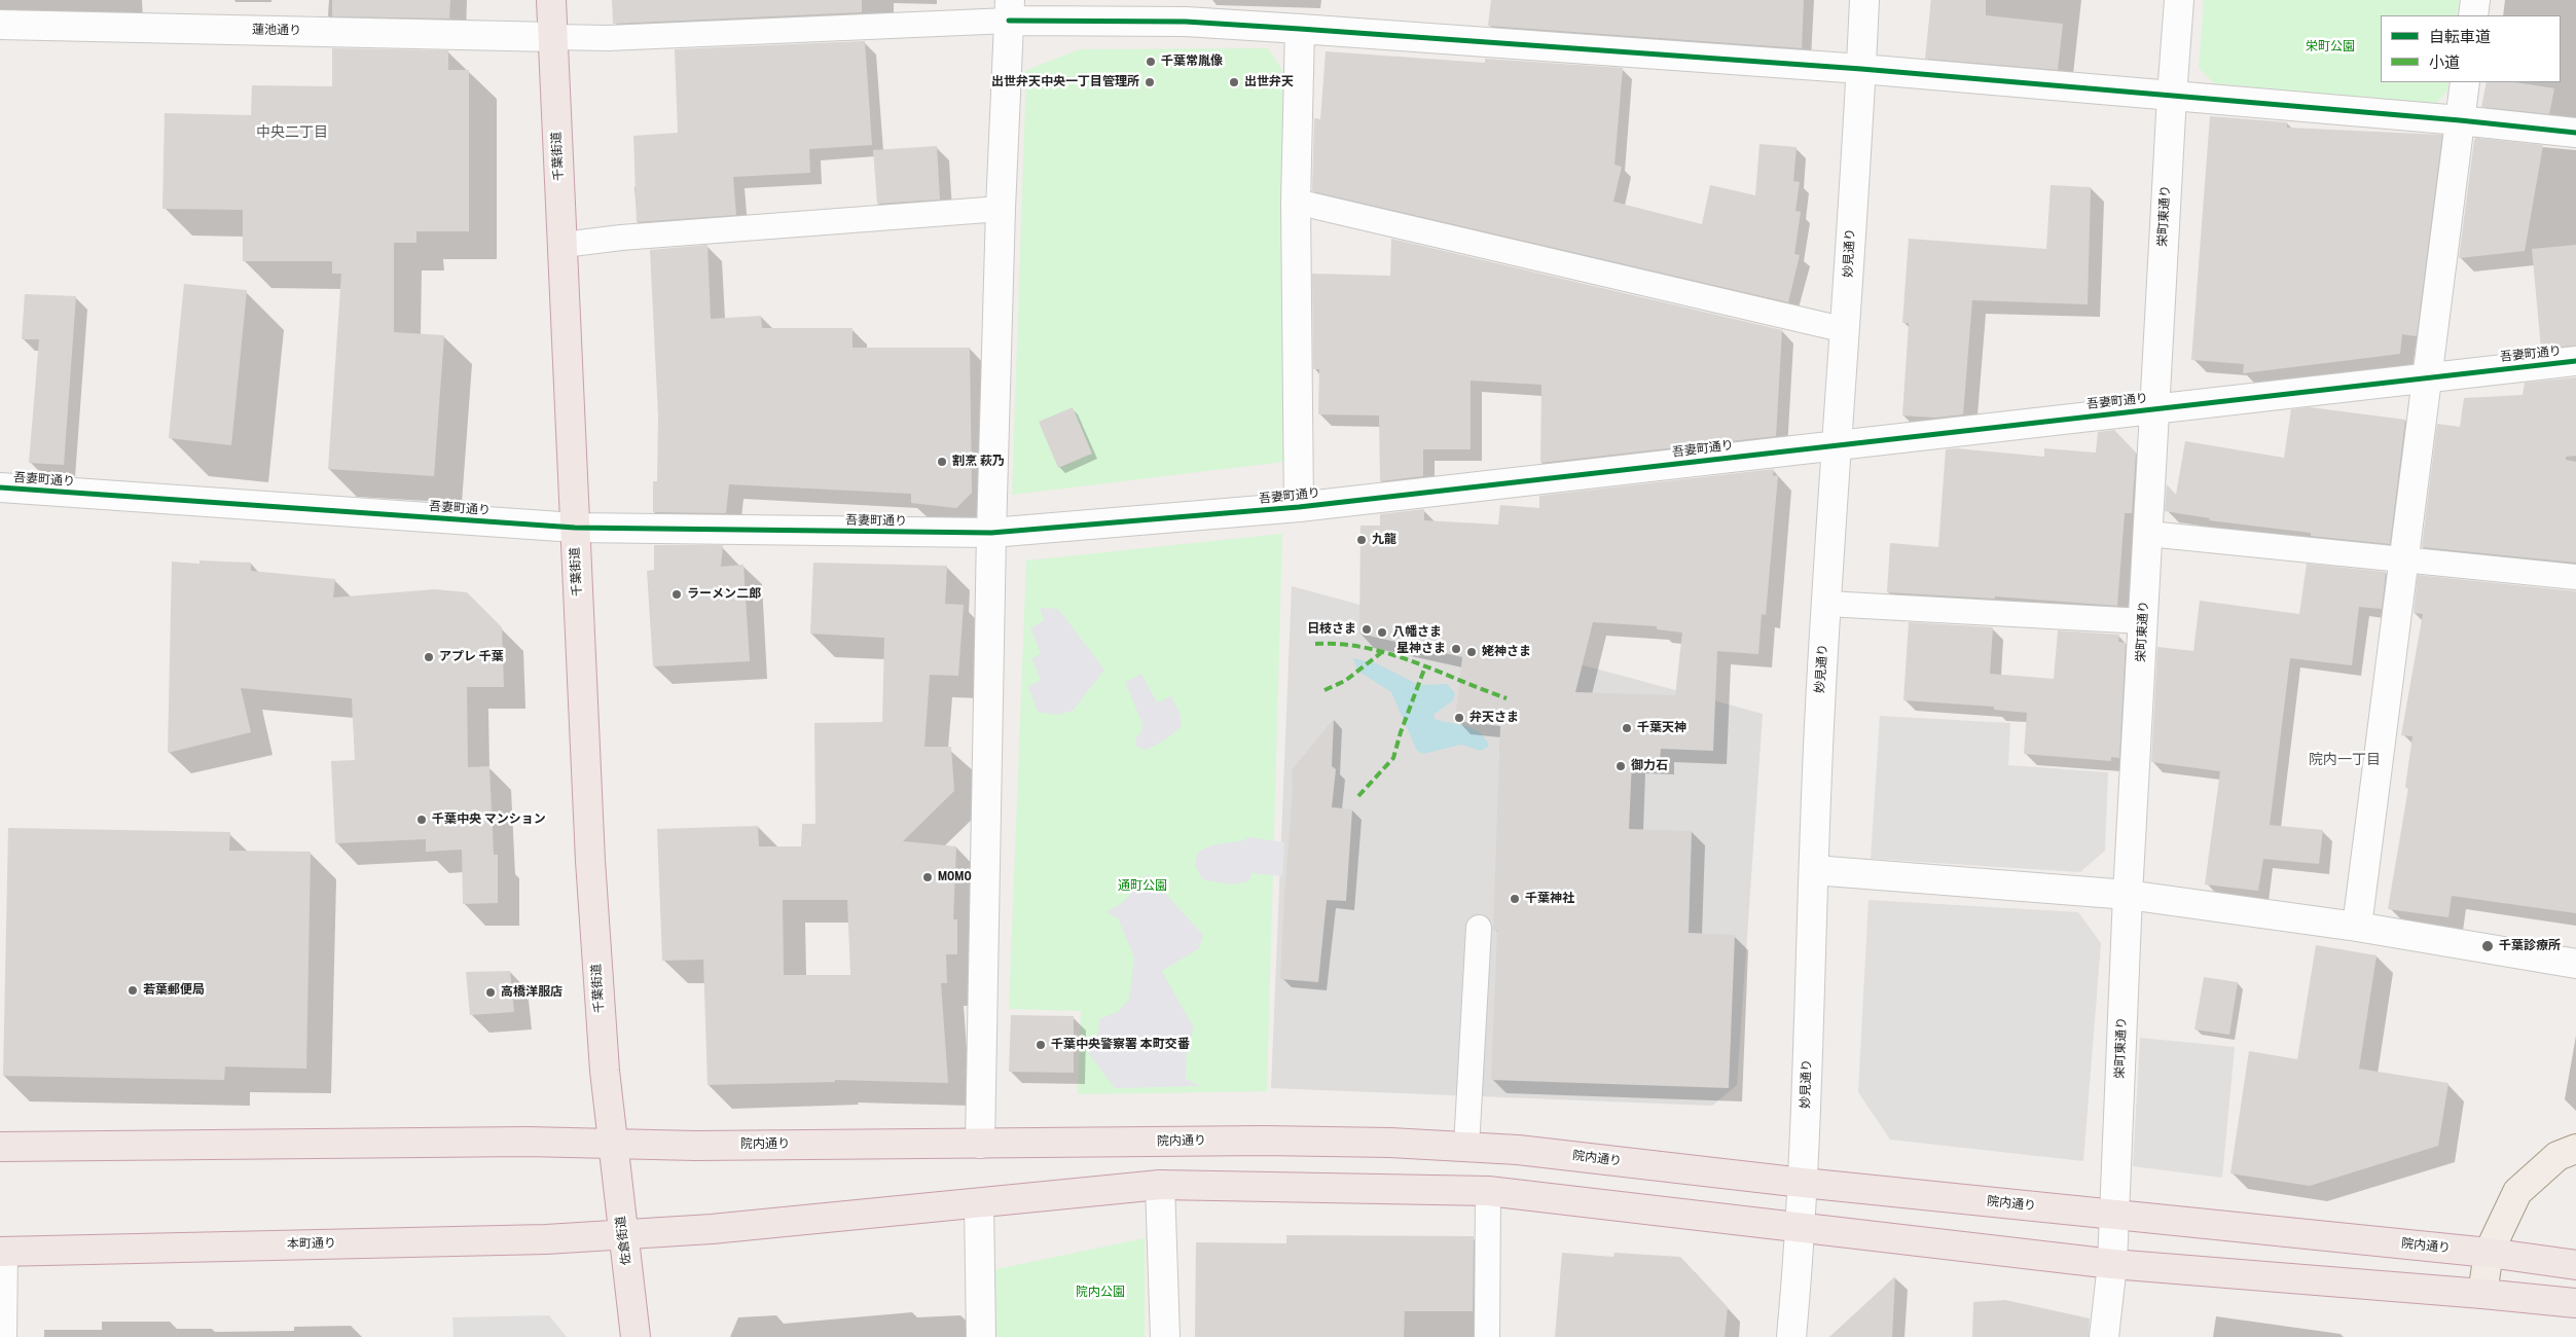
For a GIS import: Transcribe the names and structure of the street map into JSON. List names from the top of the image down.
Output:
{
  "streets": {
    "highway": [
      "千葉街道",
      "院内通り",
      "佐倉街道",
      "本町通り"
    ],
    "street": [
      "蓮池通り",
      "栄町東通り",
      "妙見通り",
      "吾妻町通り"
    ]
  },
  "crossings": [
    ["蓮池通り", "千葉街道"],
    ["千葉街道", "吾妻町通り"],
    ["千葉街道", "院内通り"],
    ["千葉街道", "佐倉街道"],
    ["栄町東通り", "吾妻町通り"],
    ["栄町東通り", "院内通り"],
    ["妙見通り", "吾妻町通り"],
    ["妙見通り", "院内通り"],
    ["院内通り", "佐倉街道"],
    ["佐倉街道", "本町通り"]
  ],
  "districts": ["中央二丁目", "院内一丁目"],
  "parks": ["栄町公園", "通町公園", "院内公園"],
  "places": [
    "千葉常胤像",
    "出世弁天中央一丁目管理所",
    "出世弁天",
    "割烹 萩乃",
    "九龍",
    "ラーメン二郎",
    "日枝さま",
    "八幡さま",
    "星神さま",
    "姥神さま",
    "アプレ 千葉",
    "弁天さま",
    "千葉天神",
    "御力石",
    "千葉中央 マンション",
    "MOMO",
    "千葉神社",
    "千葉診療所",
    "若葉郵便局",
    "高橋洋服店",
    "千葉中央警察署 本町交番"
  ],
  "legend": ["自転車道", "小道"]
}
